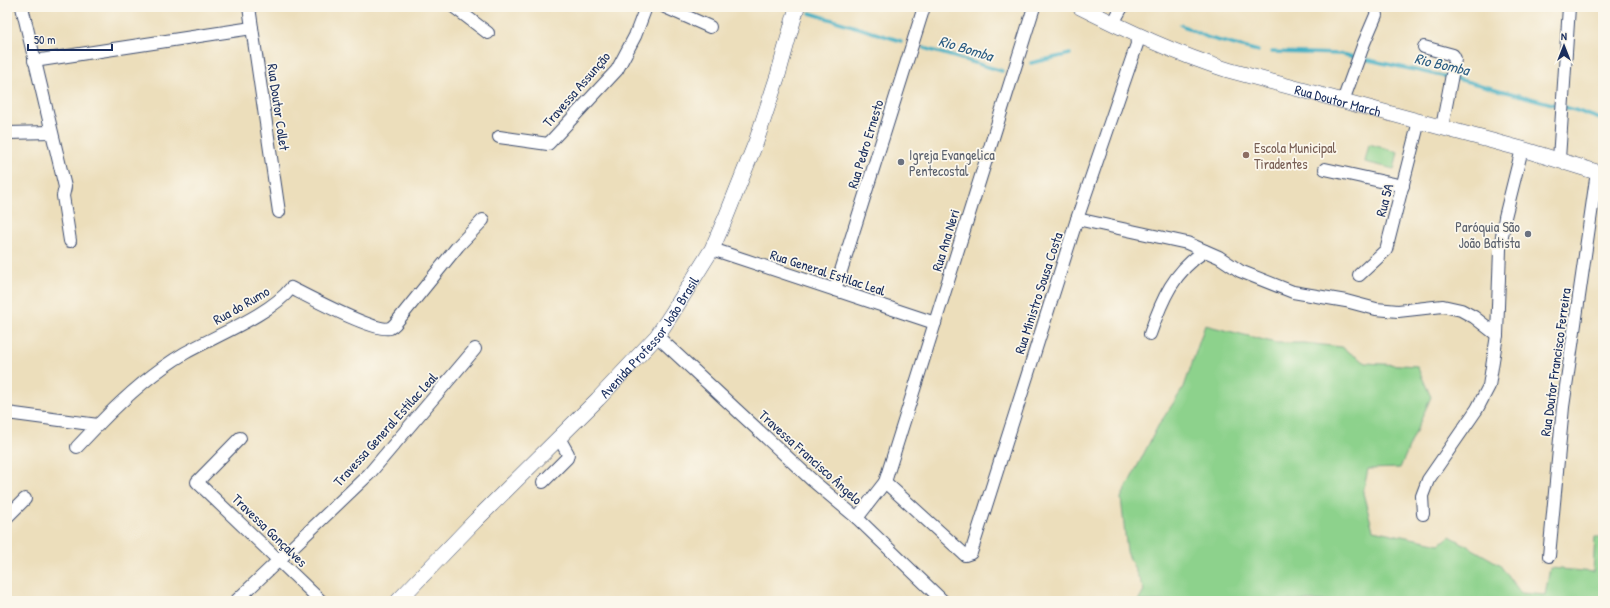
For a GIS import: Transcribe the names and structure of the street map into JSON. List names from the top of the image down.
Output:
{
  "streets": {
    "main road": ["Rua Doutor March", "Avenida Professor João Brasil"],
    "street": [
      "Travessa Assunção",
      "Rua Doutor Collet",
      "Rua Pedro Ernesto",
      "Rua 5A",
      "Rua Ana Neri",
      "Rua General Estilac Leal",
      "Rua Ministro Sousa Costa",
      "Rua do Rumo",
      "Rua Doutor Francisco Ferreira",
      "Travessa General Estilac Leal",
      "Travessa Francisco Ângelo",
      "Travessa Gonçalves"
    ]
  },
  "crossings": [
    ["Rua Doutor March", "Rua 5A"],
    ["Rua Doutor March", "Rua Ministro Sousa Costa"],
    ["Rua Doutor March", "Rua Doutor Francisco Ferreira"],
    ["Rua Pedro Ernesto", "Rua General Estilac Leal"],
    ["Rua Ana Neri", "Rua General Estilac Leal"],
    ["Rua Ana Neri", "Rua Ministro Sousa Costa"],
    ["Rua Ana Neri", "Travessa Francisco Ângelo"],
    ["Rua General Estilac Leal", "Avenida Professor João Brasil"],
    ["Avenida Professor João Brasil", "Travessa Francisco Ângelo"],
    ["Travessa General Estilac Leal", "Travessa Gonçalves"]
  ],
  "water": ["Rio Bomba"],
  "places": ["Escola Municipal Tiradentes", "Igreja Evangelica Pentecostal", "Paróquia São João Batista"],
  "scale_bar": "50 m",
  "north": "top"
}
